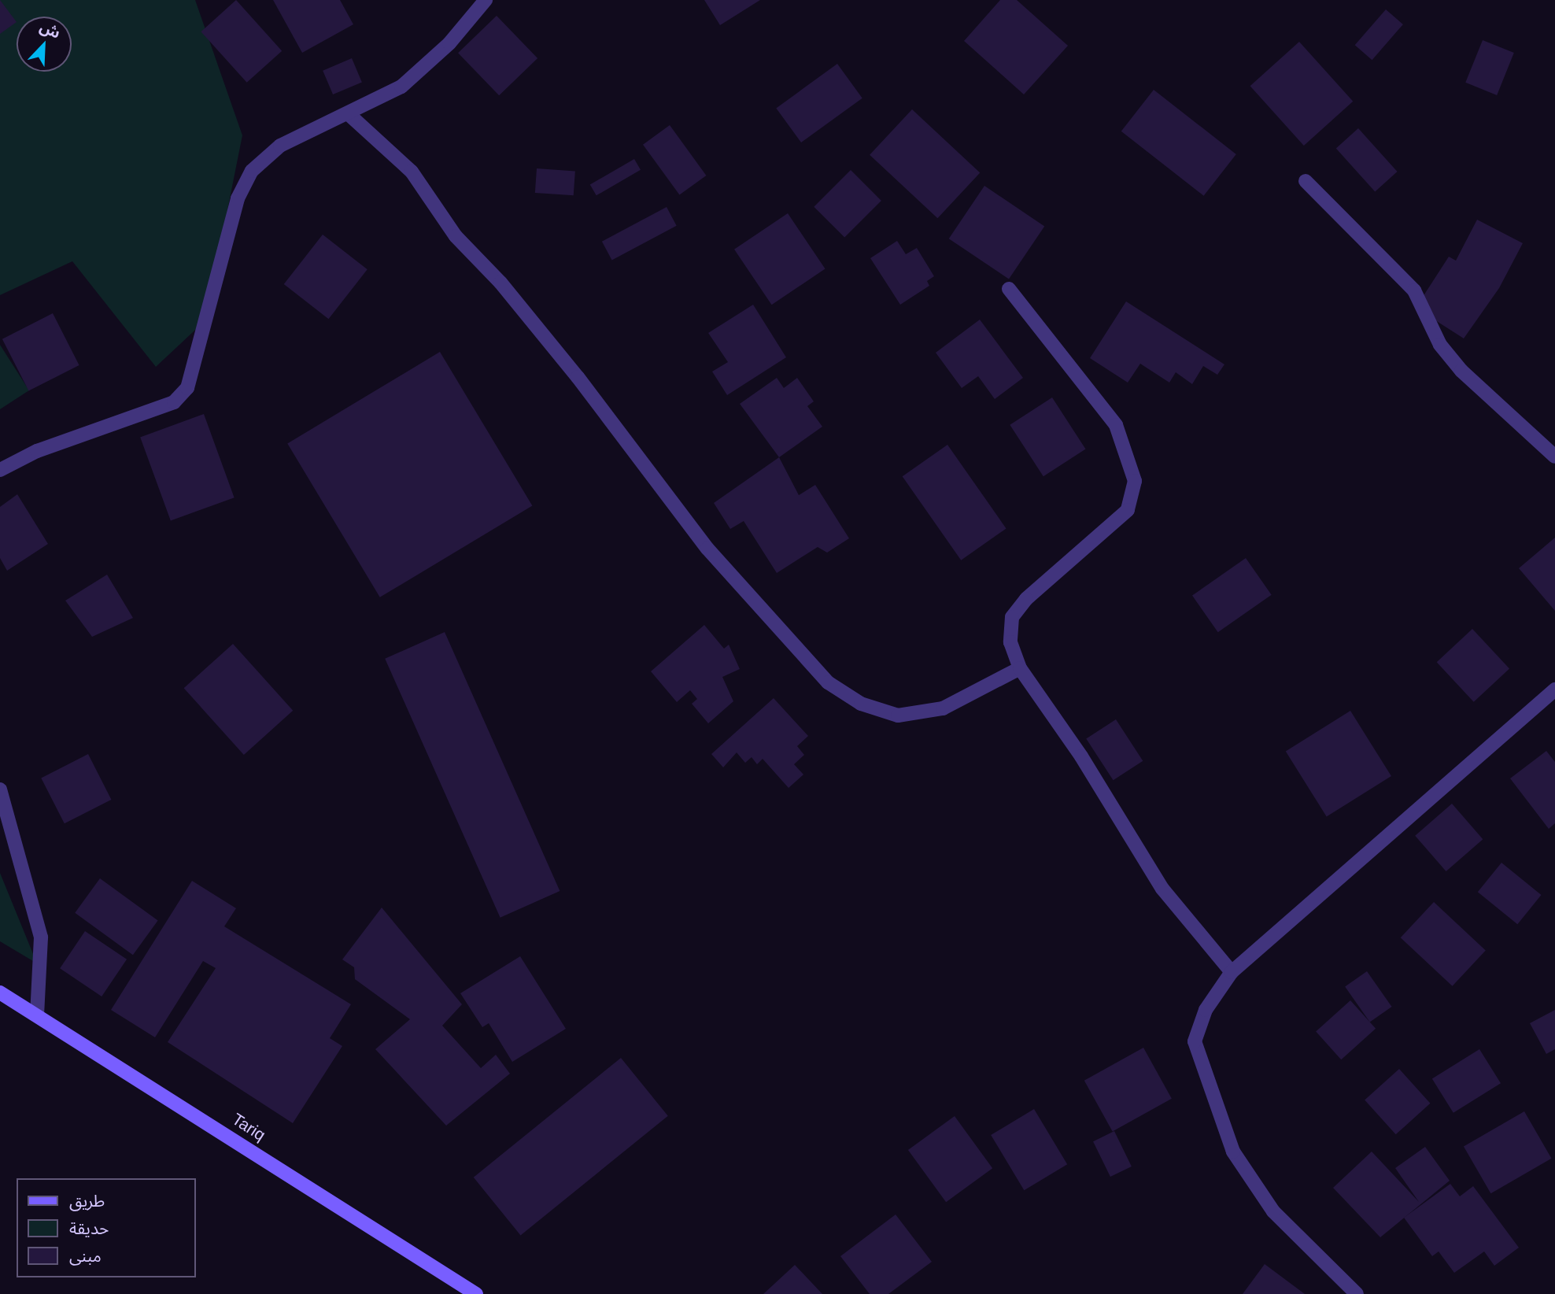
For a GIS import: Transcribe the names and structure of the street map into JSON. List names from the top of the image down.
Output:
{
  "streets": {
    "main road": ["Tariq"]
  },
  "legend": ["طريق", "حديقة", "مبنى"],
  "north": "top right"
}
